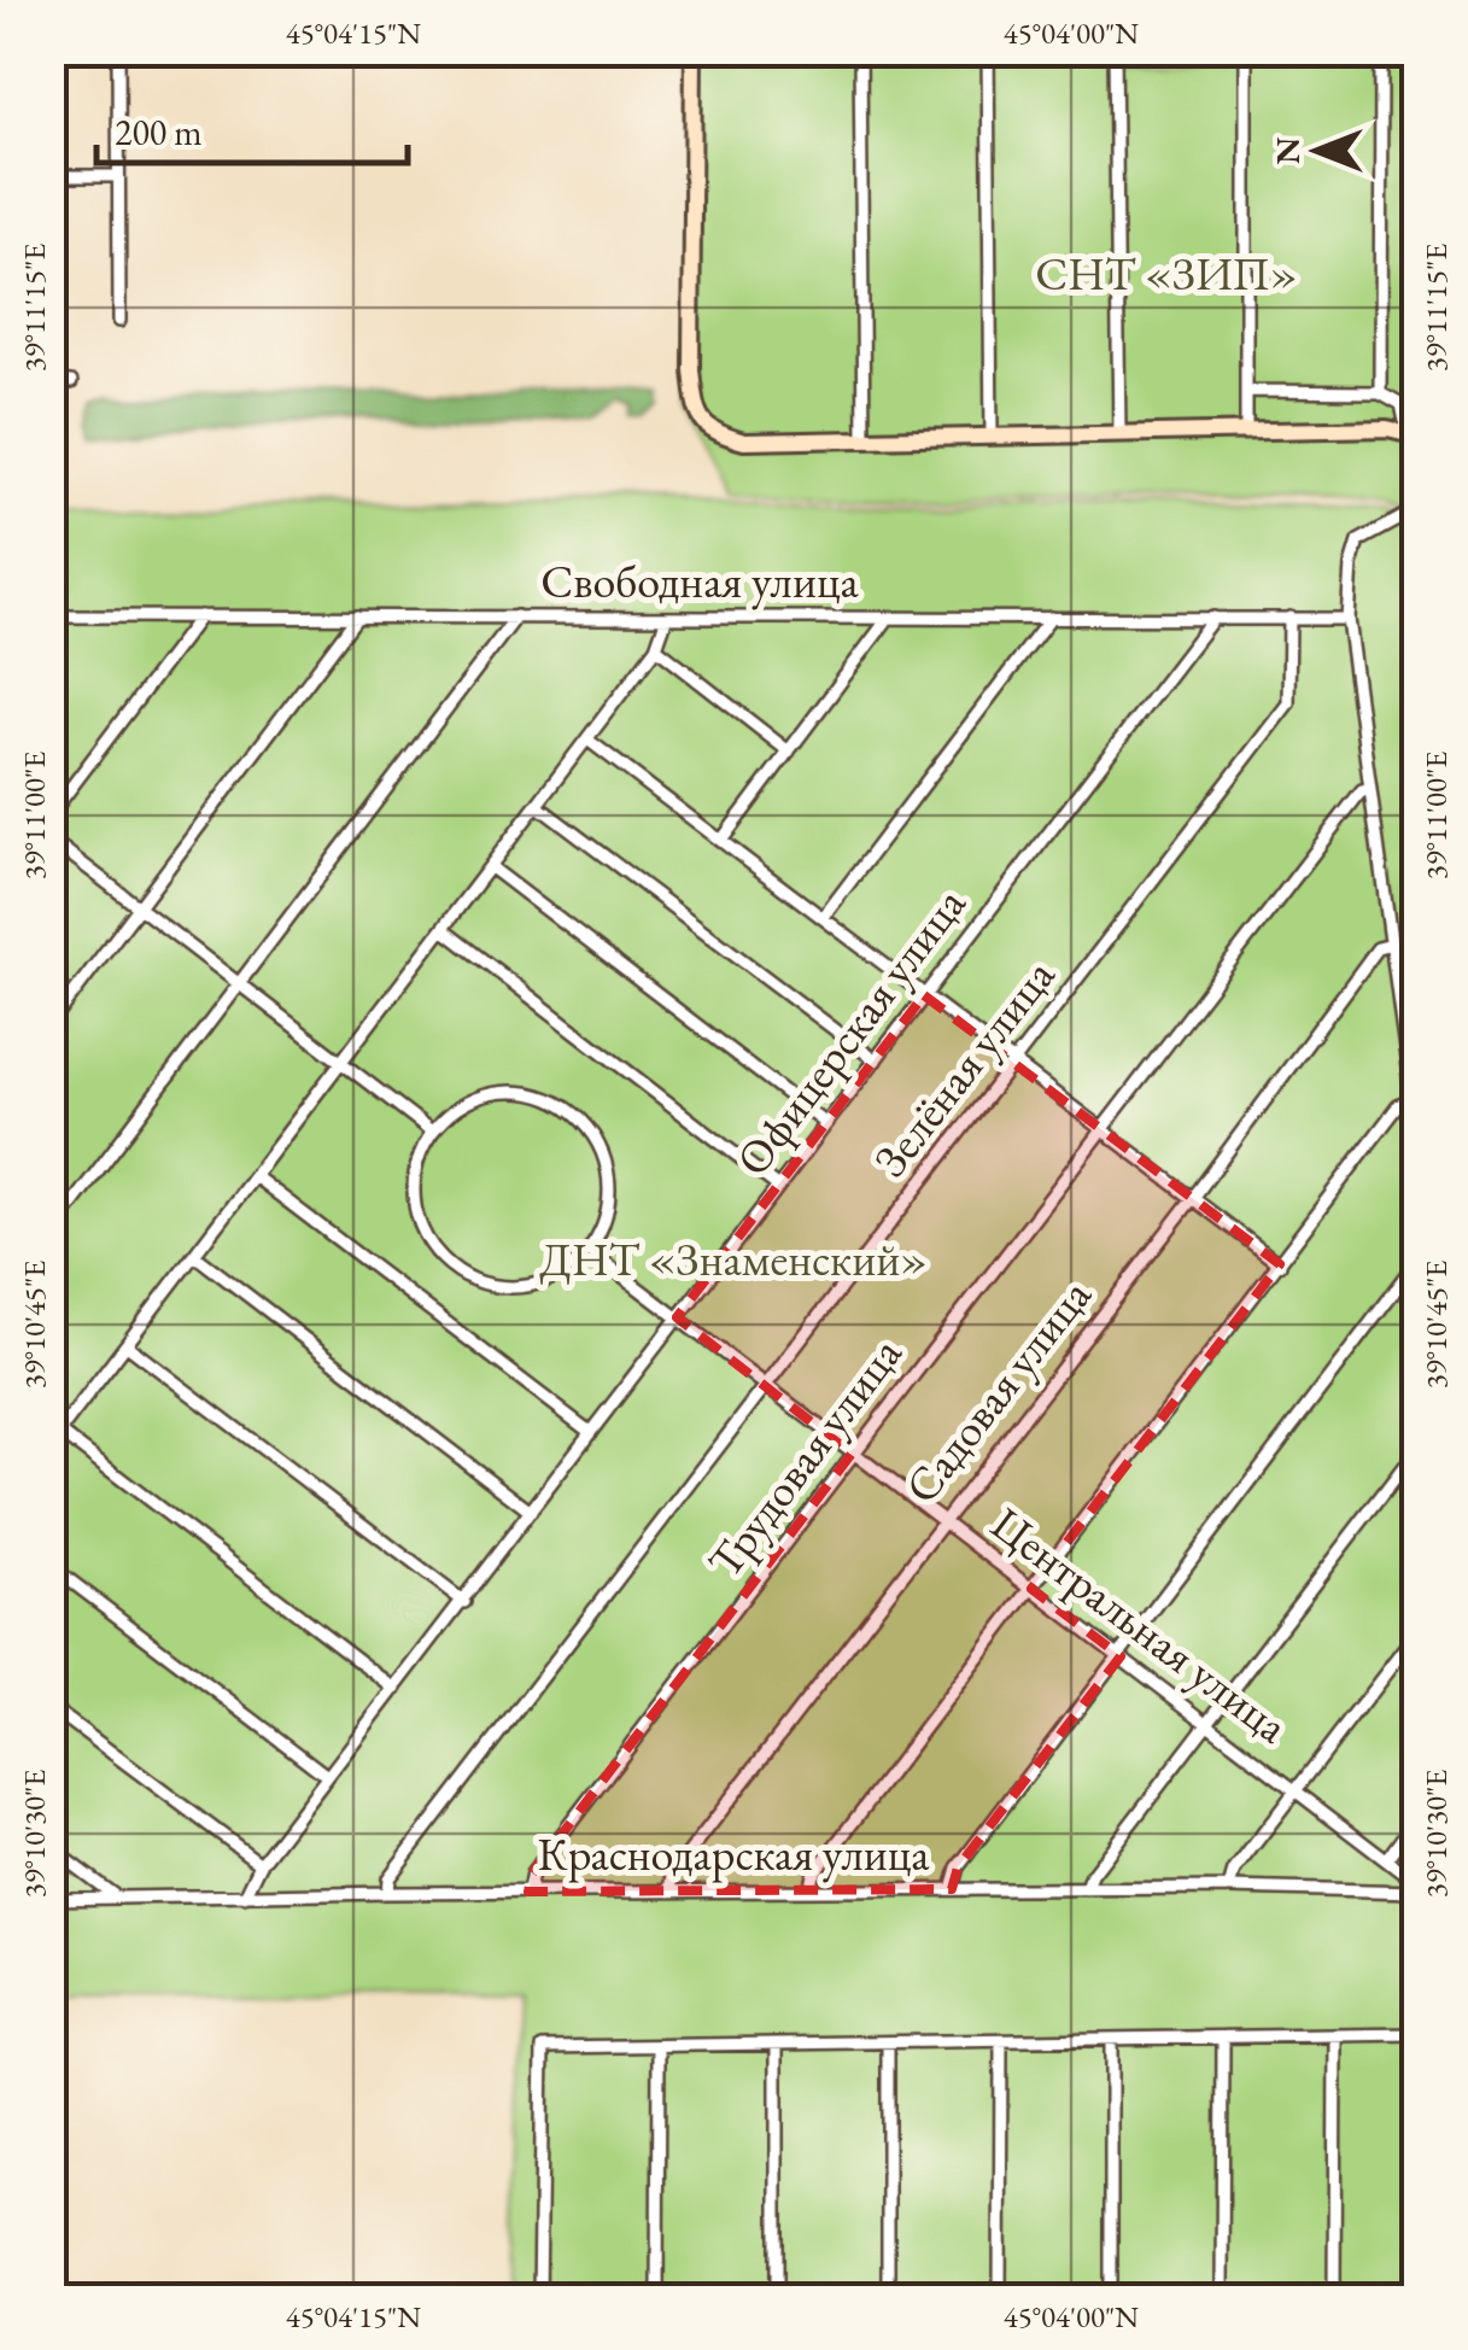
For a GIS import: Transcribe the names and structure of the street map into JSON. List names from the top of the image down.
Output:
{
  "streets": {
    "street": [
      "Свободная улица",
      "Офицерская улица",
      "Зелёная улица",
      "Садовая улица",
      "Трудовая улица",
      "Центральная улица",
      "Краснодарская улица"
    ]
  },
  "crossings": [
    ["Свободная улица", "Офицерская улица"],
    ["Свободная улица", "Зелёная улица"],
    ["Офицерская улица", "Центральная улица"],
    ["Офицерская улица", "Краснодарская улица"],
    ["Зелёная улица", "Центральная улица"],
    ["Зелёная улица", "Краснодарская улица"],
    ["Садовая улица", "Центральная улица"],
    ["Садовая улица", "Краснодарская улица"],
    ["Трудовая улица", "Центральная улица"],
    ["Трудовая улица", "Краснодарская улица"]
  ],
  "parks": ["СНТ «ЗИП»", "ДНТ «Знаменский»"],
  "scale_bar": "200 m",
  "north": "left",
  "coordinates": [
    "45°04'15\"N",
    "45°04'00\"N",
    "39°11'15\"E",
    "39°11'00\"E",
    "39°10'45\"E",
    "39°10'30\"E"
  ]
}
